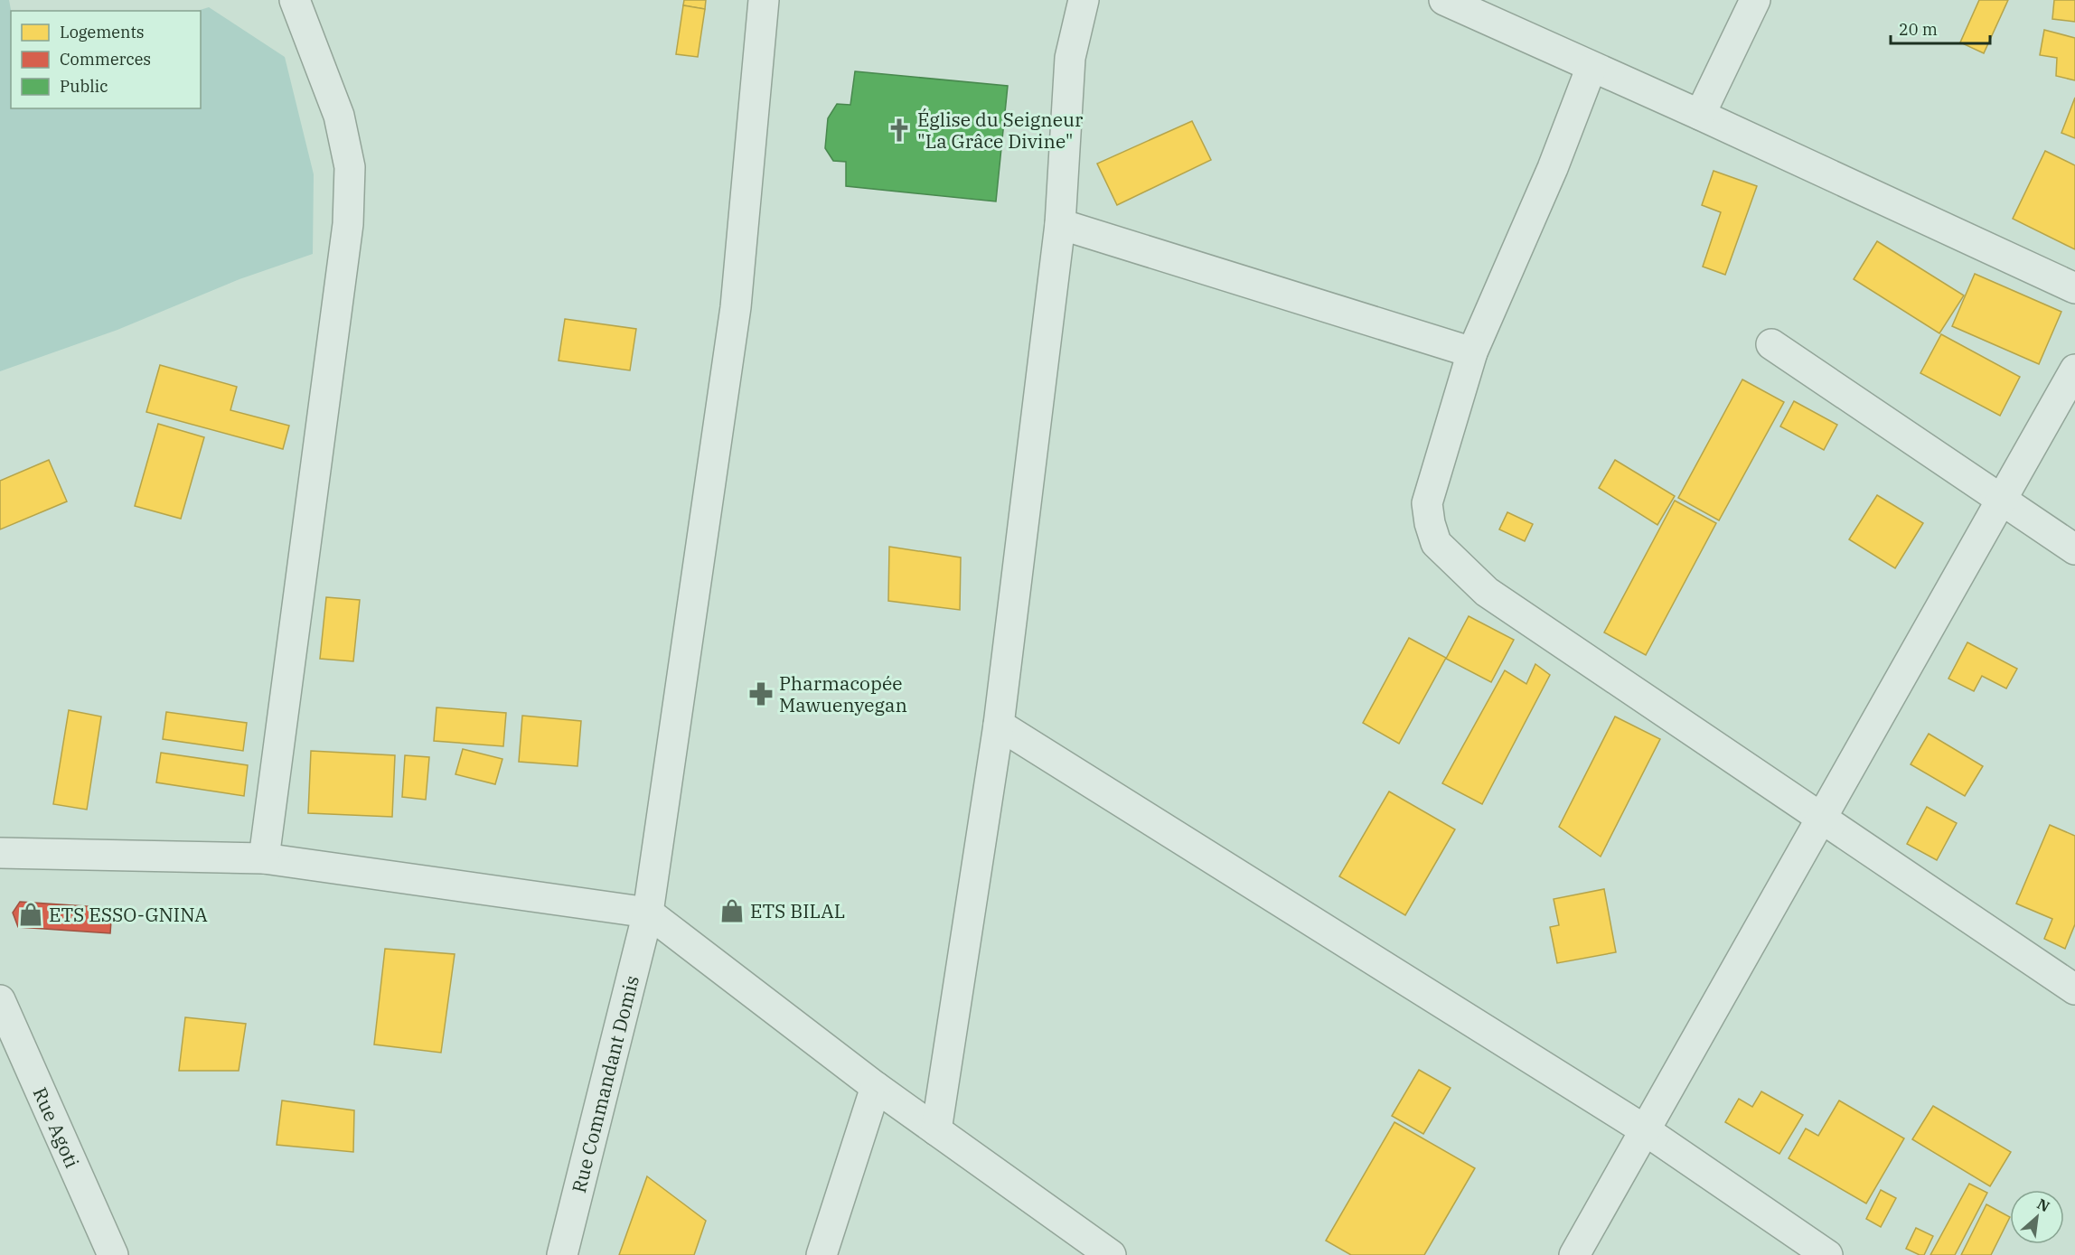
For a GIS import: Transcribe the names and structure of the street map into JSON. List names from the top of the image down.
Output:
{
  "streets": {
    "street": ["Rue Commandant Domis", "Rue Agoti"]
  },
  "places": {
    "church": ["Église du Seigneur \"La Grâce Divine\""],
    "pharmacy": ["Pharmacopée Mawuenyegan"],
    "shop": ["ETS BILAL", "ETS ESSO-GNINA"]
  },
  "legend": ["Logements", "Commerces", "Public"],
  "scale_bar": "20 m",
  "north": "top right"
}
